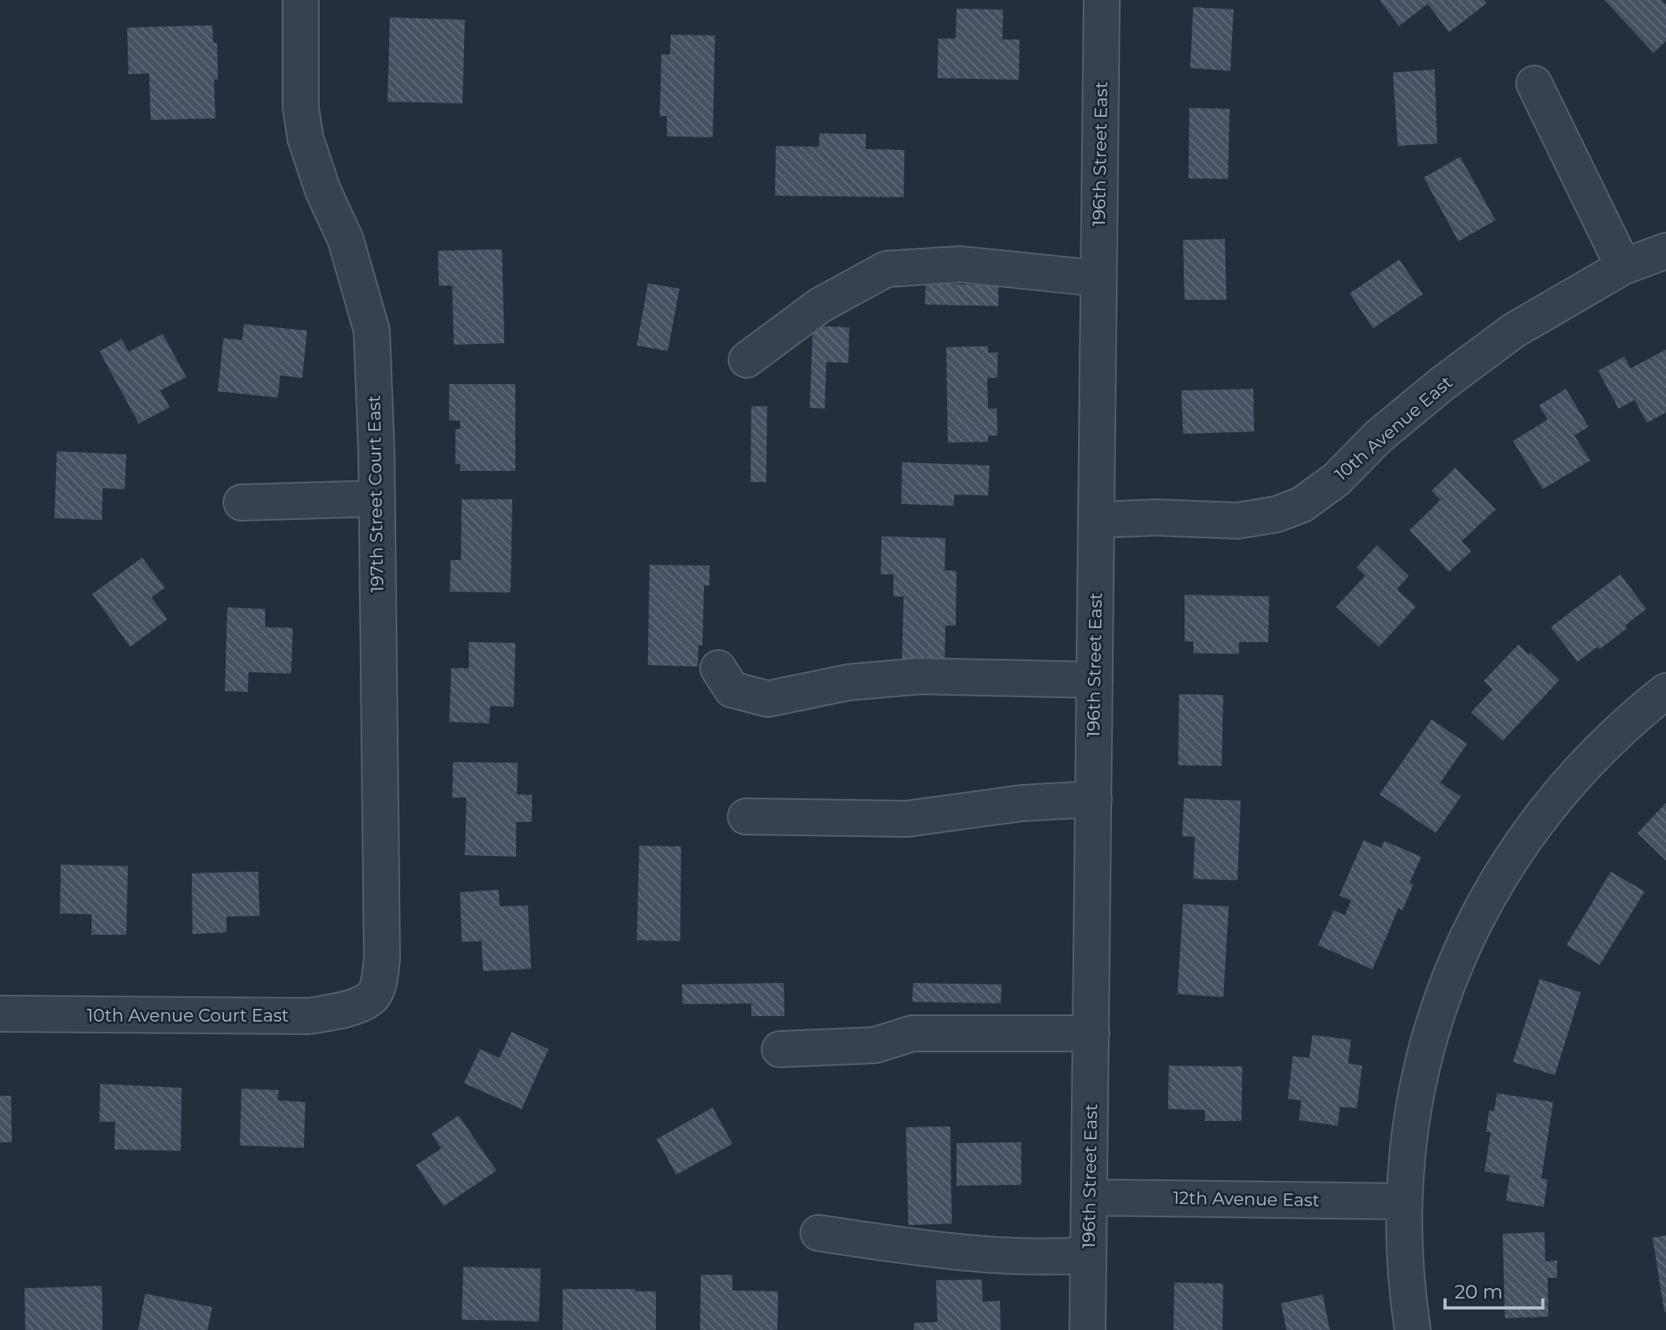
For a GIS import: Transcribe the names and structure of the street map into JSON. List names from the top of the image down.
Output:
{
  "streets": {
    "street": [
      "196th Street East",
      "10th Avenue East",
      "197th Street Court East",
      "10th Avenue Court East",
      "12th Avenue East"
    ]
  },
  "crossings": [
    ["196th Street East", "10th Avenue East"],
    ["196th Street East", "12th Avenue East"],
    ["197th Street Court East", "10th Avenue Court East"]
  ],
  "scale_bar": "20 m"
}
